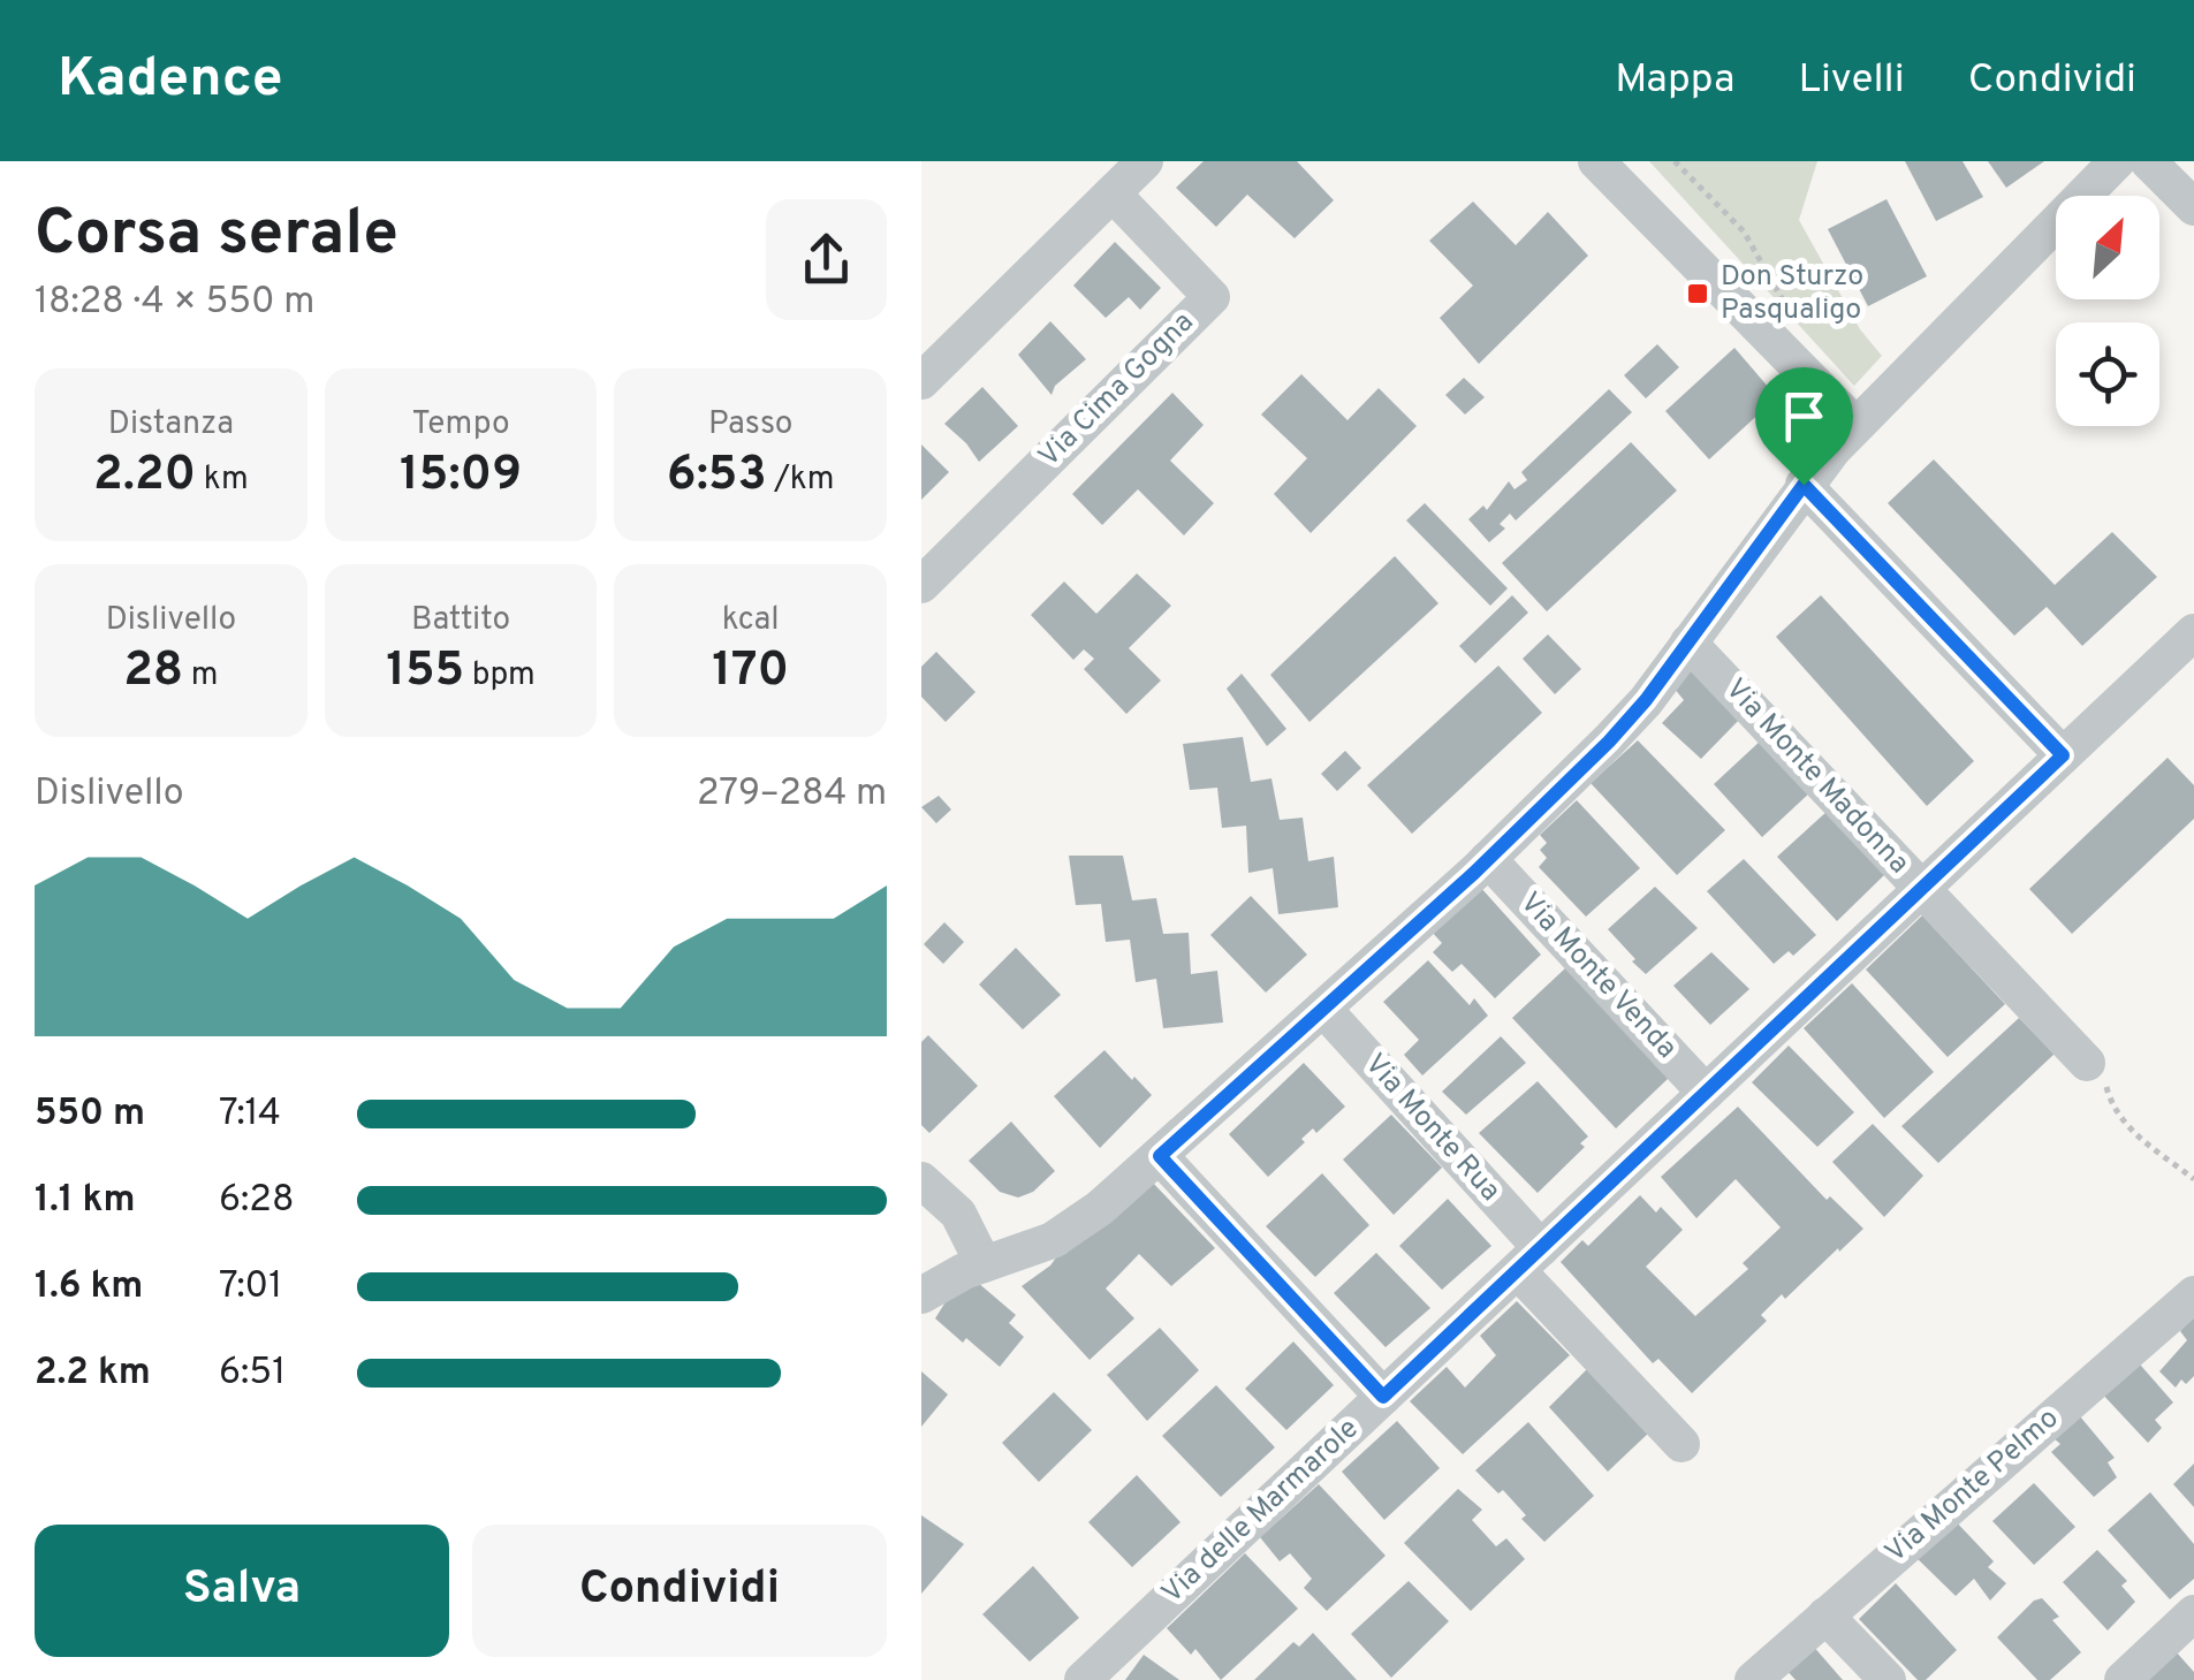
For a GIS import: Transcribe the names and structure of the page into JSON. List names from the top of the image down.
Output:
{
  "streets": {
    "street": [
      "Via Cima Gogna",
      "Via Monte Madonna",
      "Via Monte Venda",
      "Via Monte Rua",
      "Via Monte Pelmo",
      "Via delle Marmarole"
    ]
  },
  "crossings": [
    ["Via Monte Madonna", "Via delle Marmarole"],
    ["Via Monte Venda", "Via delle Marmarole"],
    ["Via Monte Rua", "Via delle Marmarole"]
  ],
  "places": {
    "transit": ["Don Sturzo Pasqualigo"]
  },
  "north": "top right",
  "page": {
    "header": "Kadence",
    "nav": ["Mappa", "Livelli", "Condividi"],
    "heading": ["Corsa serale", "18:28 · 4 × 550 m"],
    "stats": [
      ["Distanza", "2.20 km"],
      ["Tempo", "15:09"],
      ["Passo", "6:53 /km"],
      ["Dislivello", "28 m"],
      ["Battito", "155 bpm"],
      ["kcal", "170"]
    ],
    "chart": ["Dislivello", "279–284 m"],
    "list": [
      {
        "name": "550 m",
        "note": "7:14"
      },
      {
        "name": "1.1 km",
        "note": "6:28"
      },
      {
        "name": "1.6 km",
        "note": "7:01"
      },
      {
        "name": "2.2 km",
        "note": "6:51"
      }
    ],
    "buttons": ["Salva", "Condividi"]
  }
}
